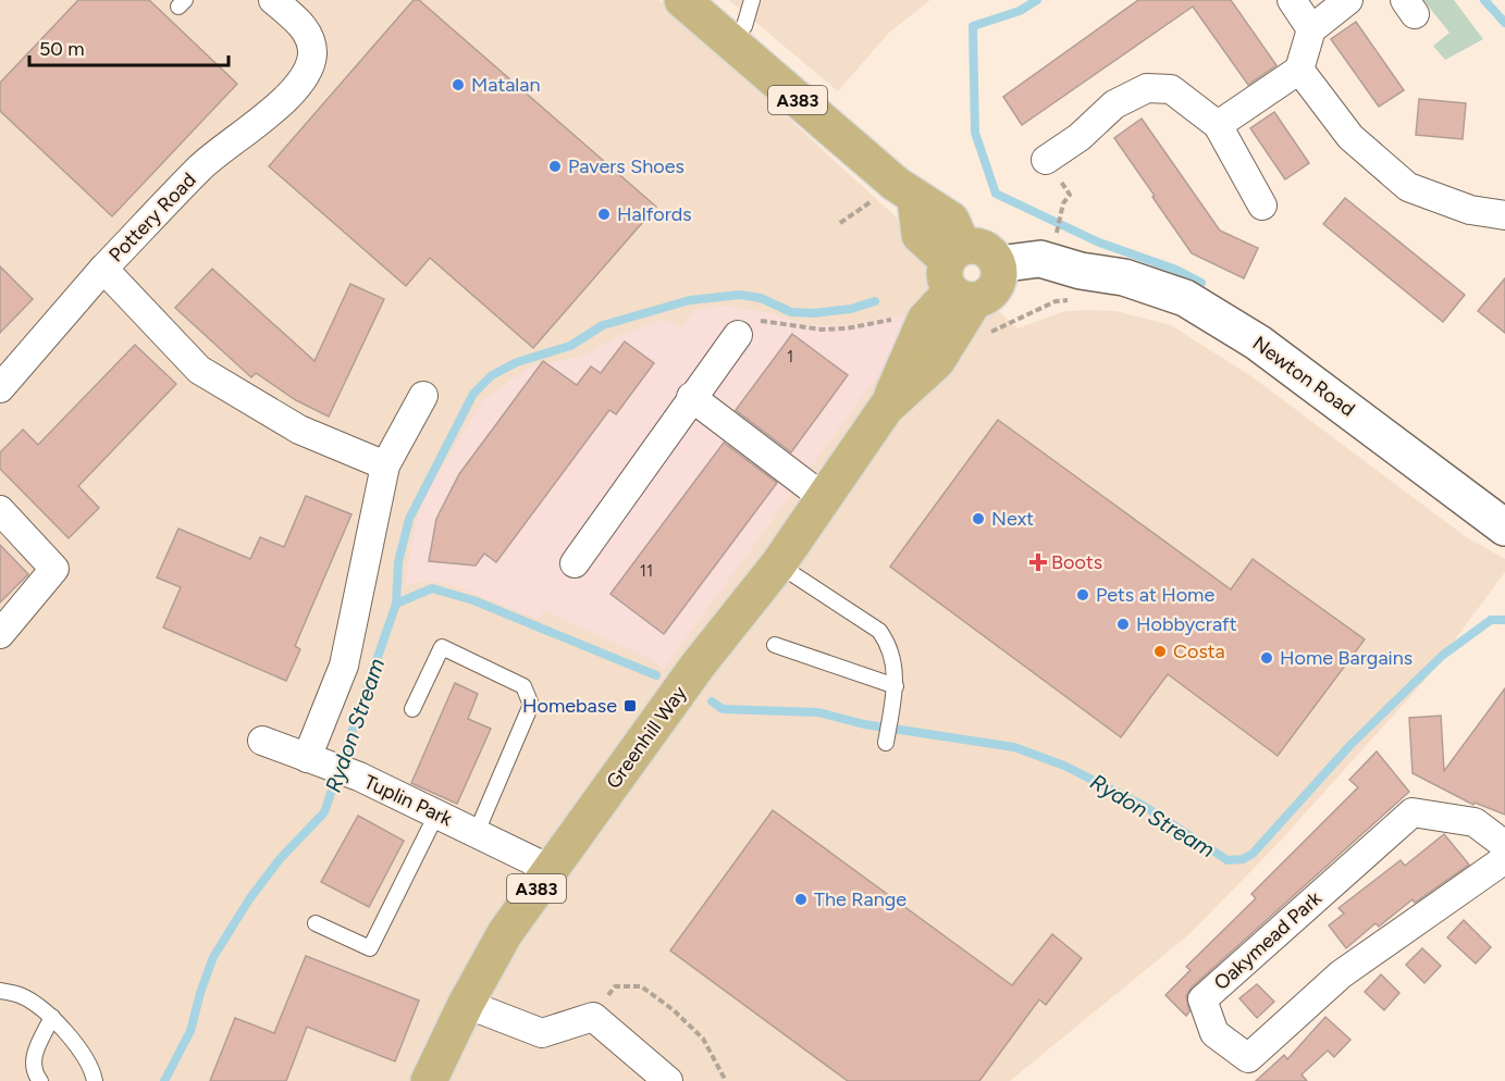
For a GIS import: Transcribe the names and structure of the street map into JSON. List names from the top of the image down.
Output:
{
  "streets": {
    "main road": ["A383", "Newton Road", "Greenhill Way"],
    "street": ["Pottery Road", "Tuplin Park", "Oakymead Park"]
  },
  "crossings": [
    ["A383", "Newton Road"],
    ["A383", "Greenhill Way"],
    ["Newton Road", "Greenhill Way"],
    ["Greenhill Way", "Tuplin Park"]
  ],
  "water": ["Rydon Stream"],
  "places": {
    "other": [
      "Matalan",
      "Pavers Shoes",
      "Halfords",
      "Next",
      "Pets at Home",
      "Hobbycraft",
      "Costa",
      "Home Bargains",
      "The Range"
    ],
    "health": ["Boots"],
    "transit": ["Homebase"]
  },
  "house_numbers": ["1", "11"],
  "scale_bar": "50 m"
}
